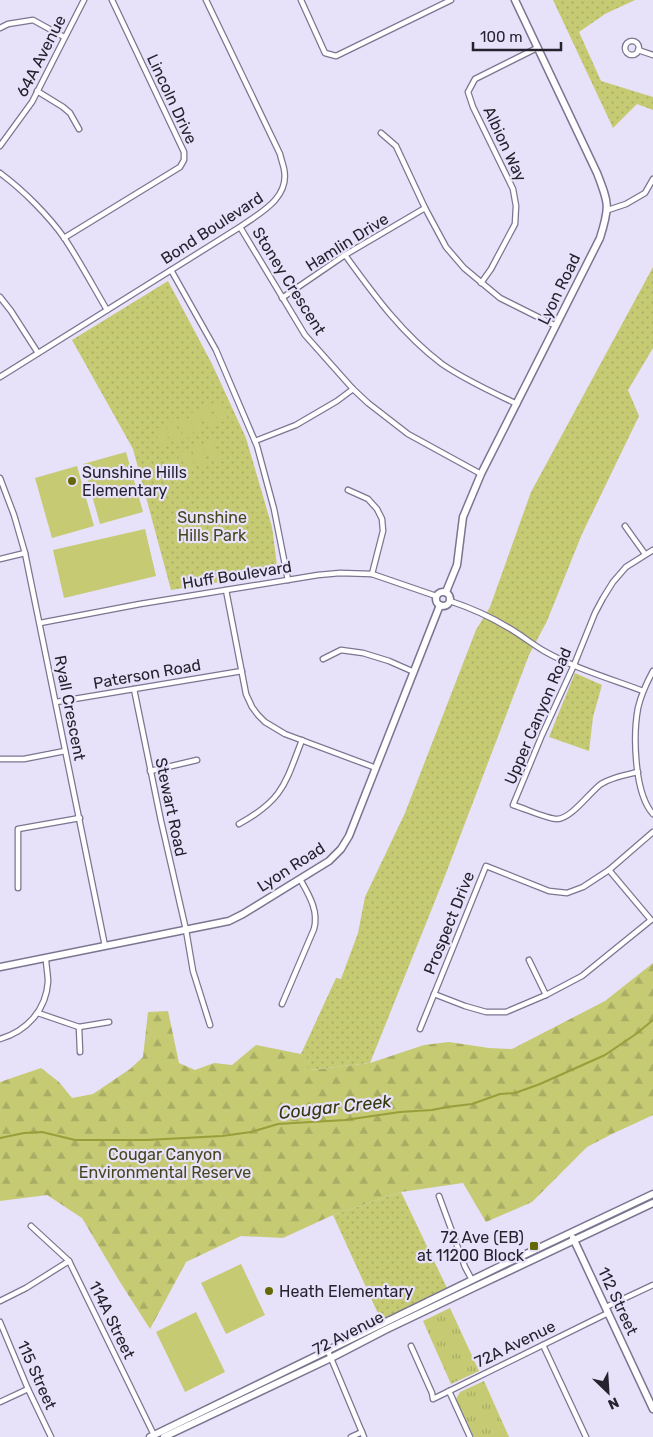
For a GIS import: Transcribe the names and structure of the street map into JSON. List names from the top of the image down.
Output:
{
  "streets": {
    "street": [
      "64A Avenue",
      "Lincoln Drive",
      "Albion Way",
      "Bond Boulevard",
      "Hamlin Drive",
      "Stoney Crescent",
      "Lyon Road",
      "Huff Boulevard",
      "Paterson Road",
      "Ryall Crescent",
      "Upper Canyon Road",
      "Stewart Road",
      "Prospect Drive",
      "112 Street",
      "114A Street",
      "72 Avenue",
      "72A Avenue",
      "115 Street"
    ]
  },
  "crossings": [
    ["Bond Boulevard", "Stoney Crescent"],
    ["Hamlin Drive", "Stoney Crescent"],
    ["Stoney Crescent", "Lyon Road"],
    ["Lyon Road", "Huff Boulevard"],
    ["Lyon Road", "Ryall Crescent"],
    ["Lyon Road", "Stewart Road"],
    ["Huff Boulevard", "Ryall Crescent"],
    ["Paterson Road", "Ryall Crescent"],
    ["Paterson Road", "Stewart Road"],
    ["112 Street", "72 Avenue"],
    ["112 Street", "72A Avenue"],
    ["114A Street", "72 Avenue"]
  ],
  "water": ["Cougar Creek"],
  "parks": ["Sunshine Hills Park", "Cougar Canyon Environmental Reserve"],
  "places": {
    "other": ["Sunshine Hills Elementary", "Heath Elementary"],
    "transit": ["72 Ave (EB) at 11200 Block"]
  },
  "scale_bar": "100 m",
  "north": "bottom right"
}
